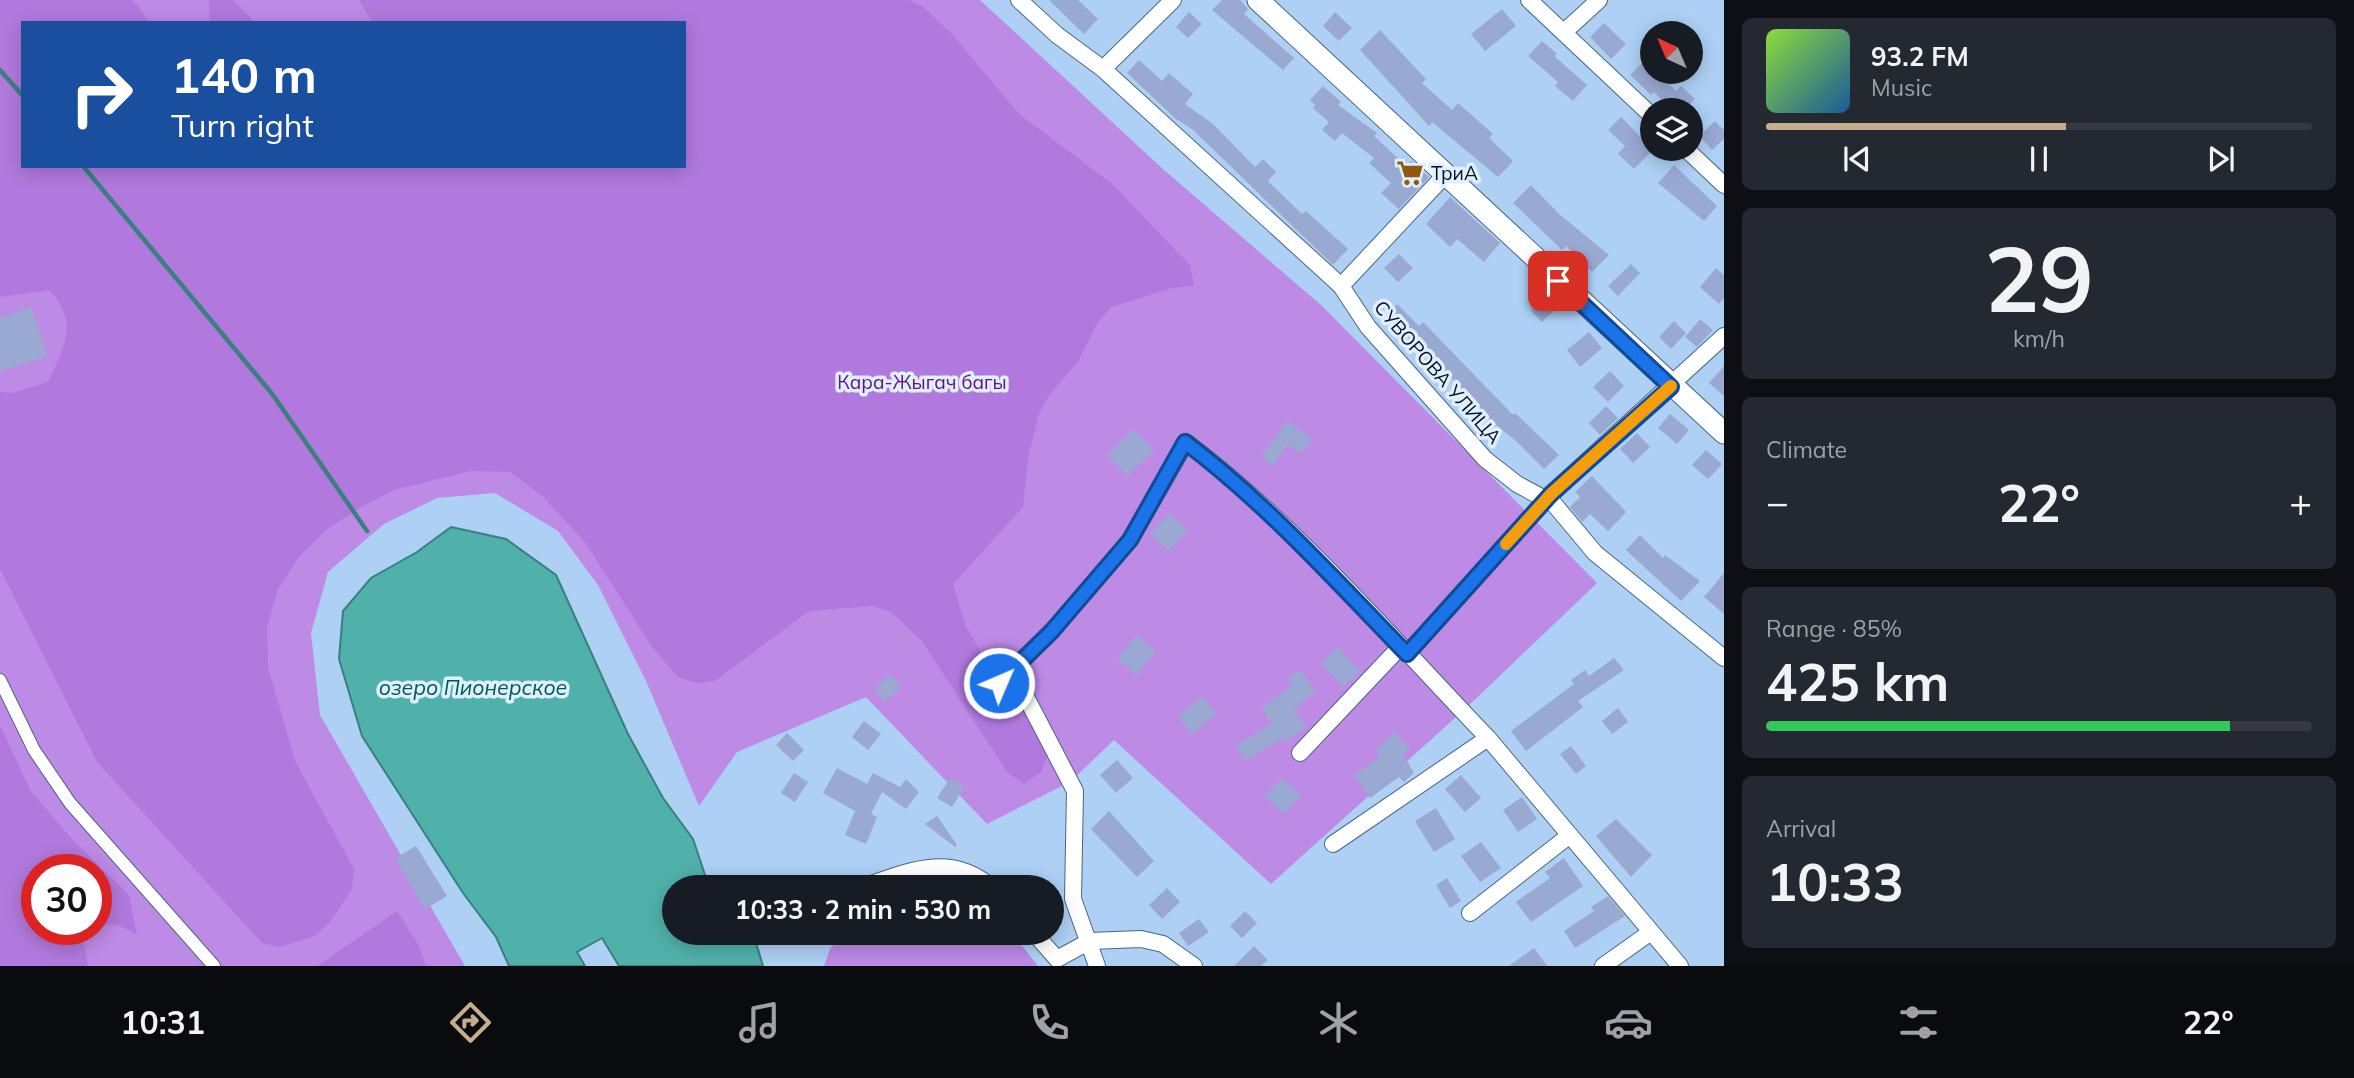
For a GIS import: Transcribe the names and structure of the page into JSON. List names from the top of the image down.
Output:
{
  "streets": {
    "street": ["СУВОРОВА УЛИЦА"]
  },
  "water": ["озеро Пионерское"],
  "parks": ["Кара-Жыгач багы"],
  "places": {
    "supermarket": ["ТриА"]
  },
  "north": "top left",
  "page": {
    "turn": ["140 m", "Turn right"],
    "song": ["93.2 FM", "Music"],
    "tile": [
      ["29", "km/h"],
      "Climate",
      ["Range · 85%", "425 km"],
      ["Arrival", "10:33"]
    ],
    "heat": ["−", "22°", "+"],
    "limit": "30",
    "trip": "10:33 · 2 min · 530 m",
    "tabs": ["10:31", "22°"]
  }
}
